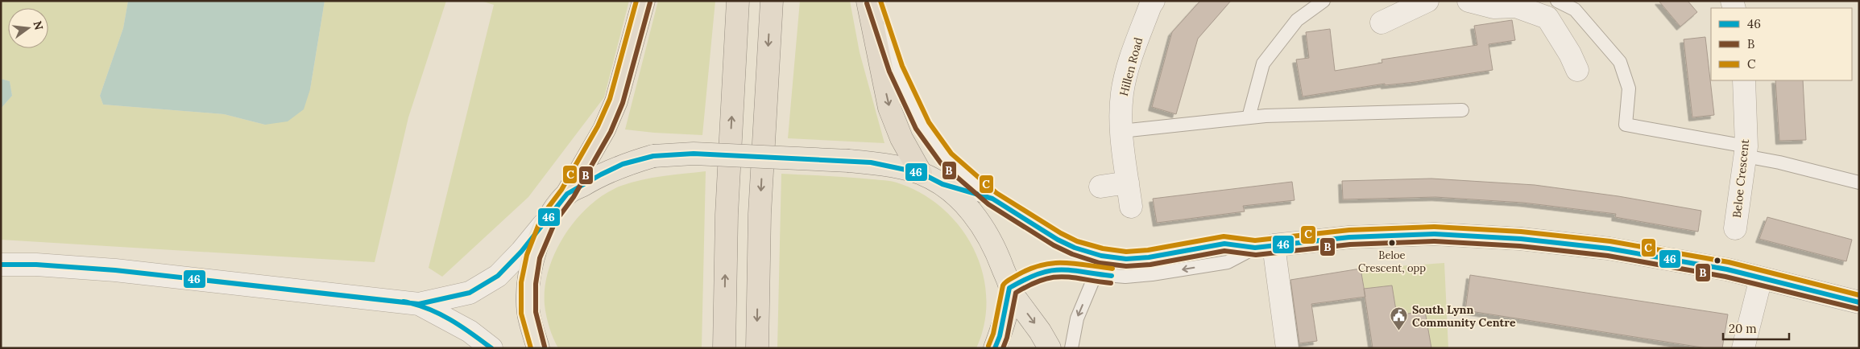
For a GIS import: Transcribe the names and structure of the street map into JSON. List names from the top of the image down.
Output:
{
  "streets": {
    "street": ["Hillen Road", "Beloe Crescent"]
  },
  "places": {
    "other": ["Beloe Crescent, opp"],
    "public building": ["South Lynn Community Centre"]
  },
  "lines": ["transit line C", "transit line B", "transit line 46"],
  "legend": ["46", "B", "C"],
  "scale_bar": "20 m",
  "north": "right"
}
